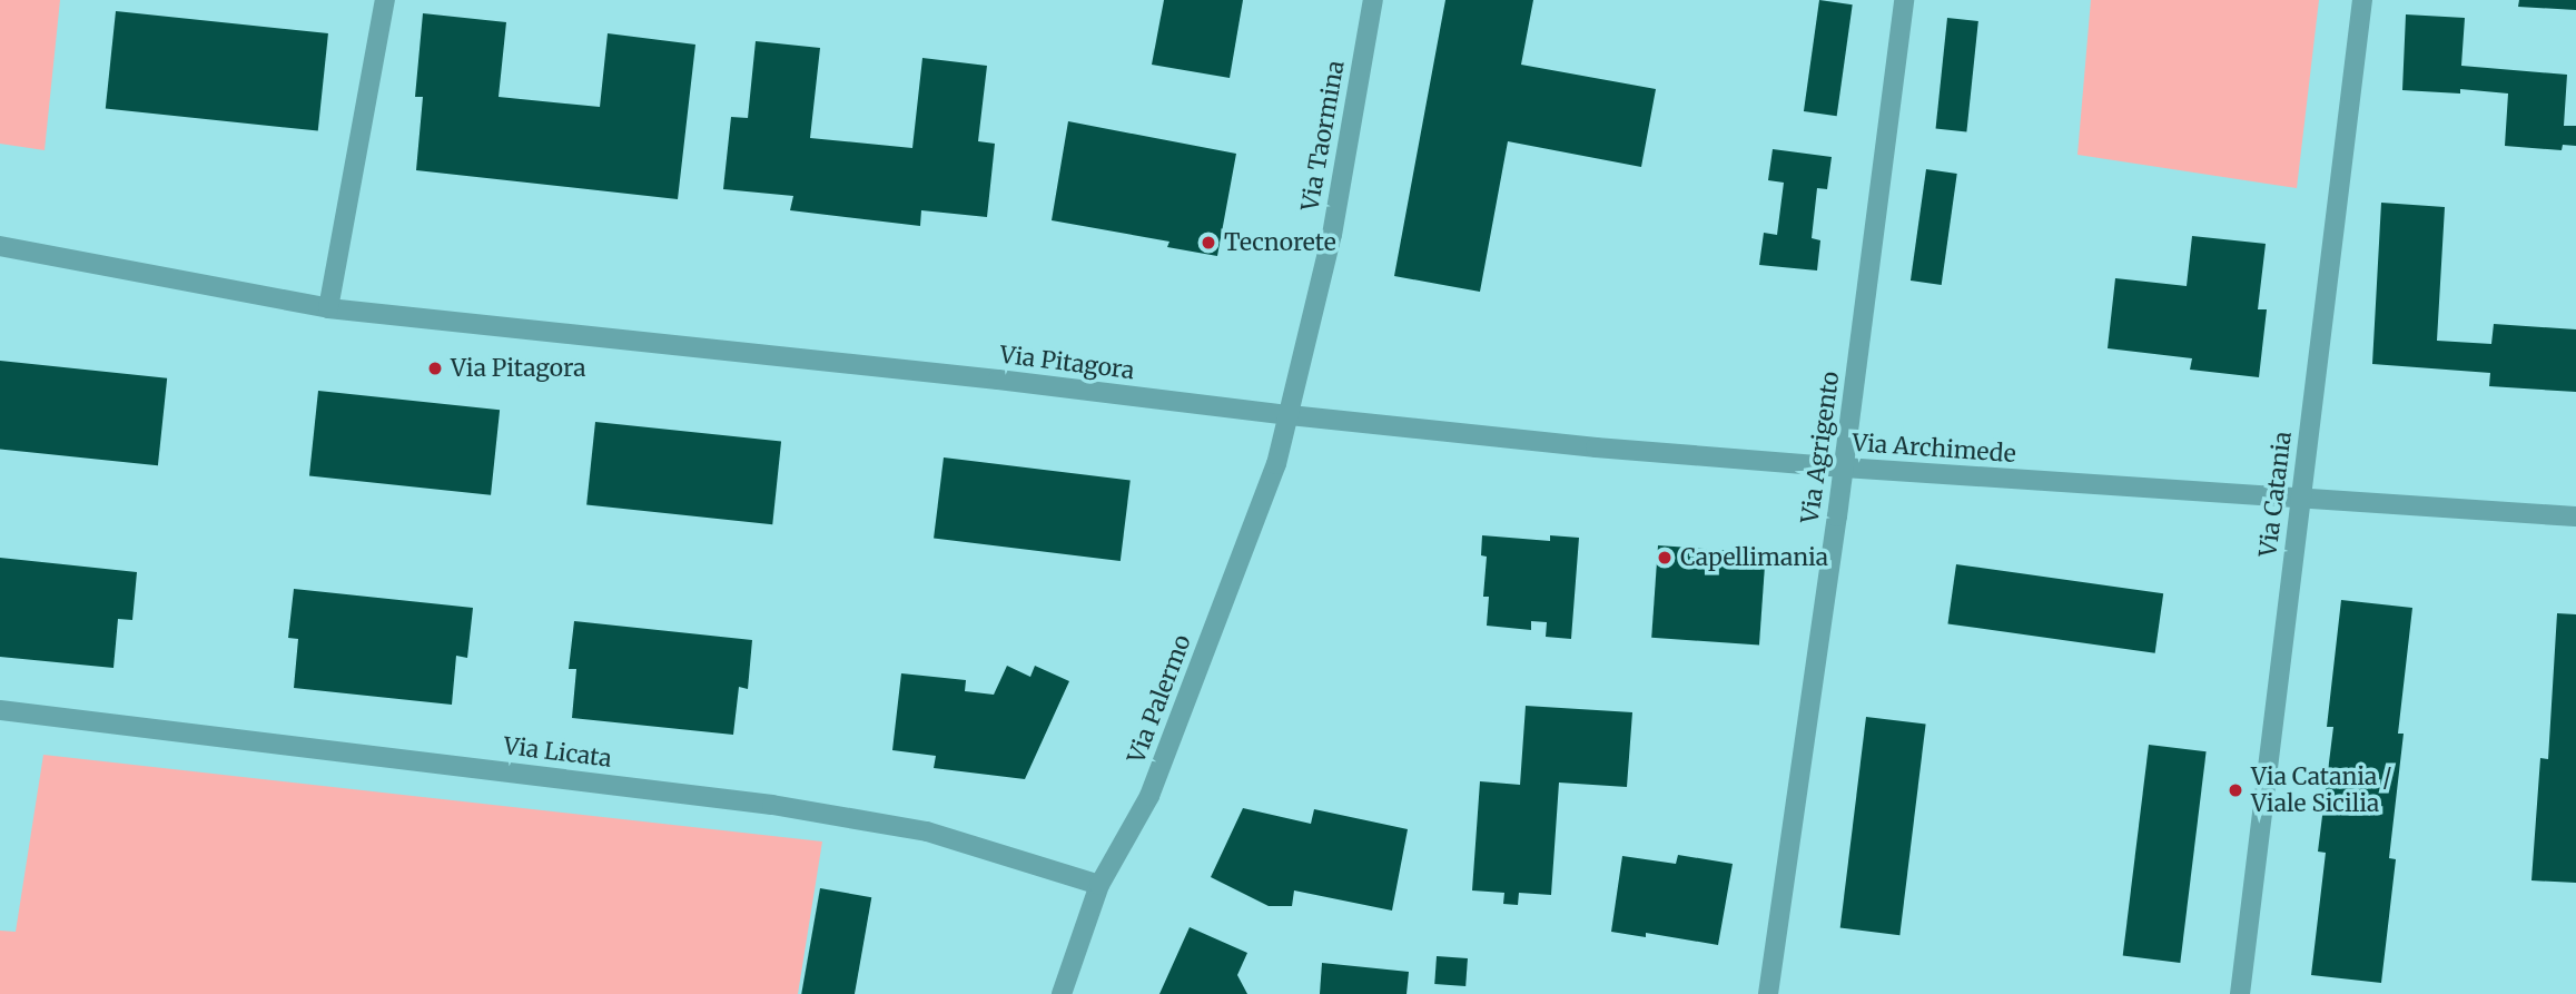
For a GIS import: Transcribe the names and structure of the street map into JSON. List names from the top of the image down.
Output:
{
  "streets": {
    "street": [
      "Via Taormina",
      "Via Pitagora",
      "Via Agrigento",
      "Via Archimede",
      "Via Catania",
      "Via Palermo",
      "Via Licata"
    ]
  },
  "crossings": [
    ["Via Taormina", "Via Pitagora"],
    ["Via Taormina", "Via Archimede"],
    ["Via Taormina", "Via Palermo"],
    ["Via Pitagora", "Via Archimede"],
    ["Via Pitagora", "Via Palermo"],
    ["Via Agrigento", "Via Archimede"],
    ["Via Archimede", "Via Catania"],
    ["Via Archimede", "Via Palermo"],
    ["Via Palermo", "Via Licata"]
  ],
  "places": [
    "Tecnorete",
    "Via Pitagora",
    "Capellimania",
    "Via Catania / Viale Sicilia"
  ]
}
